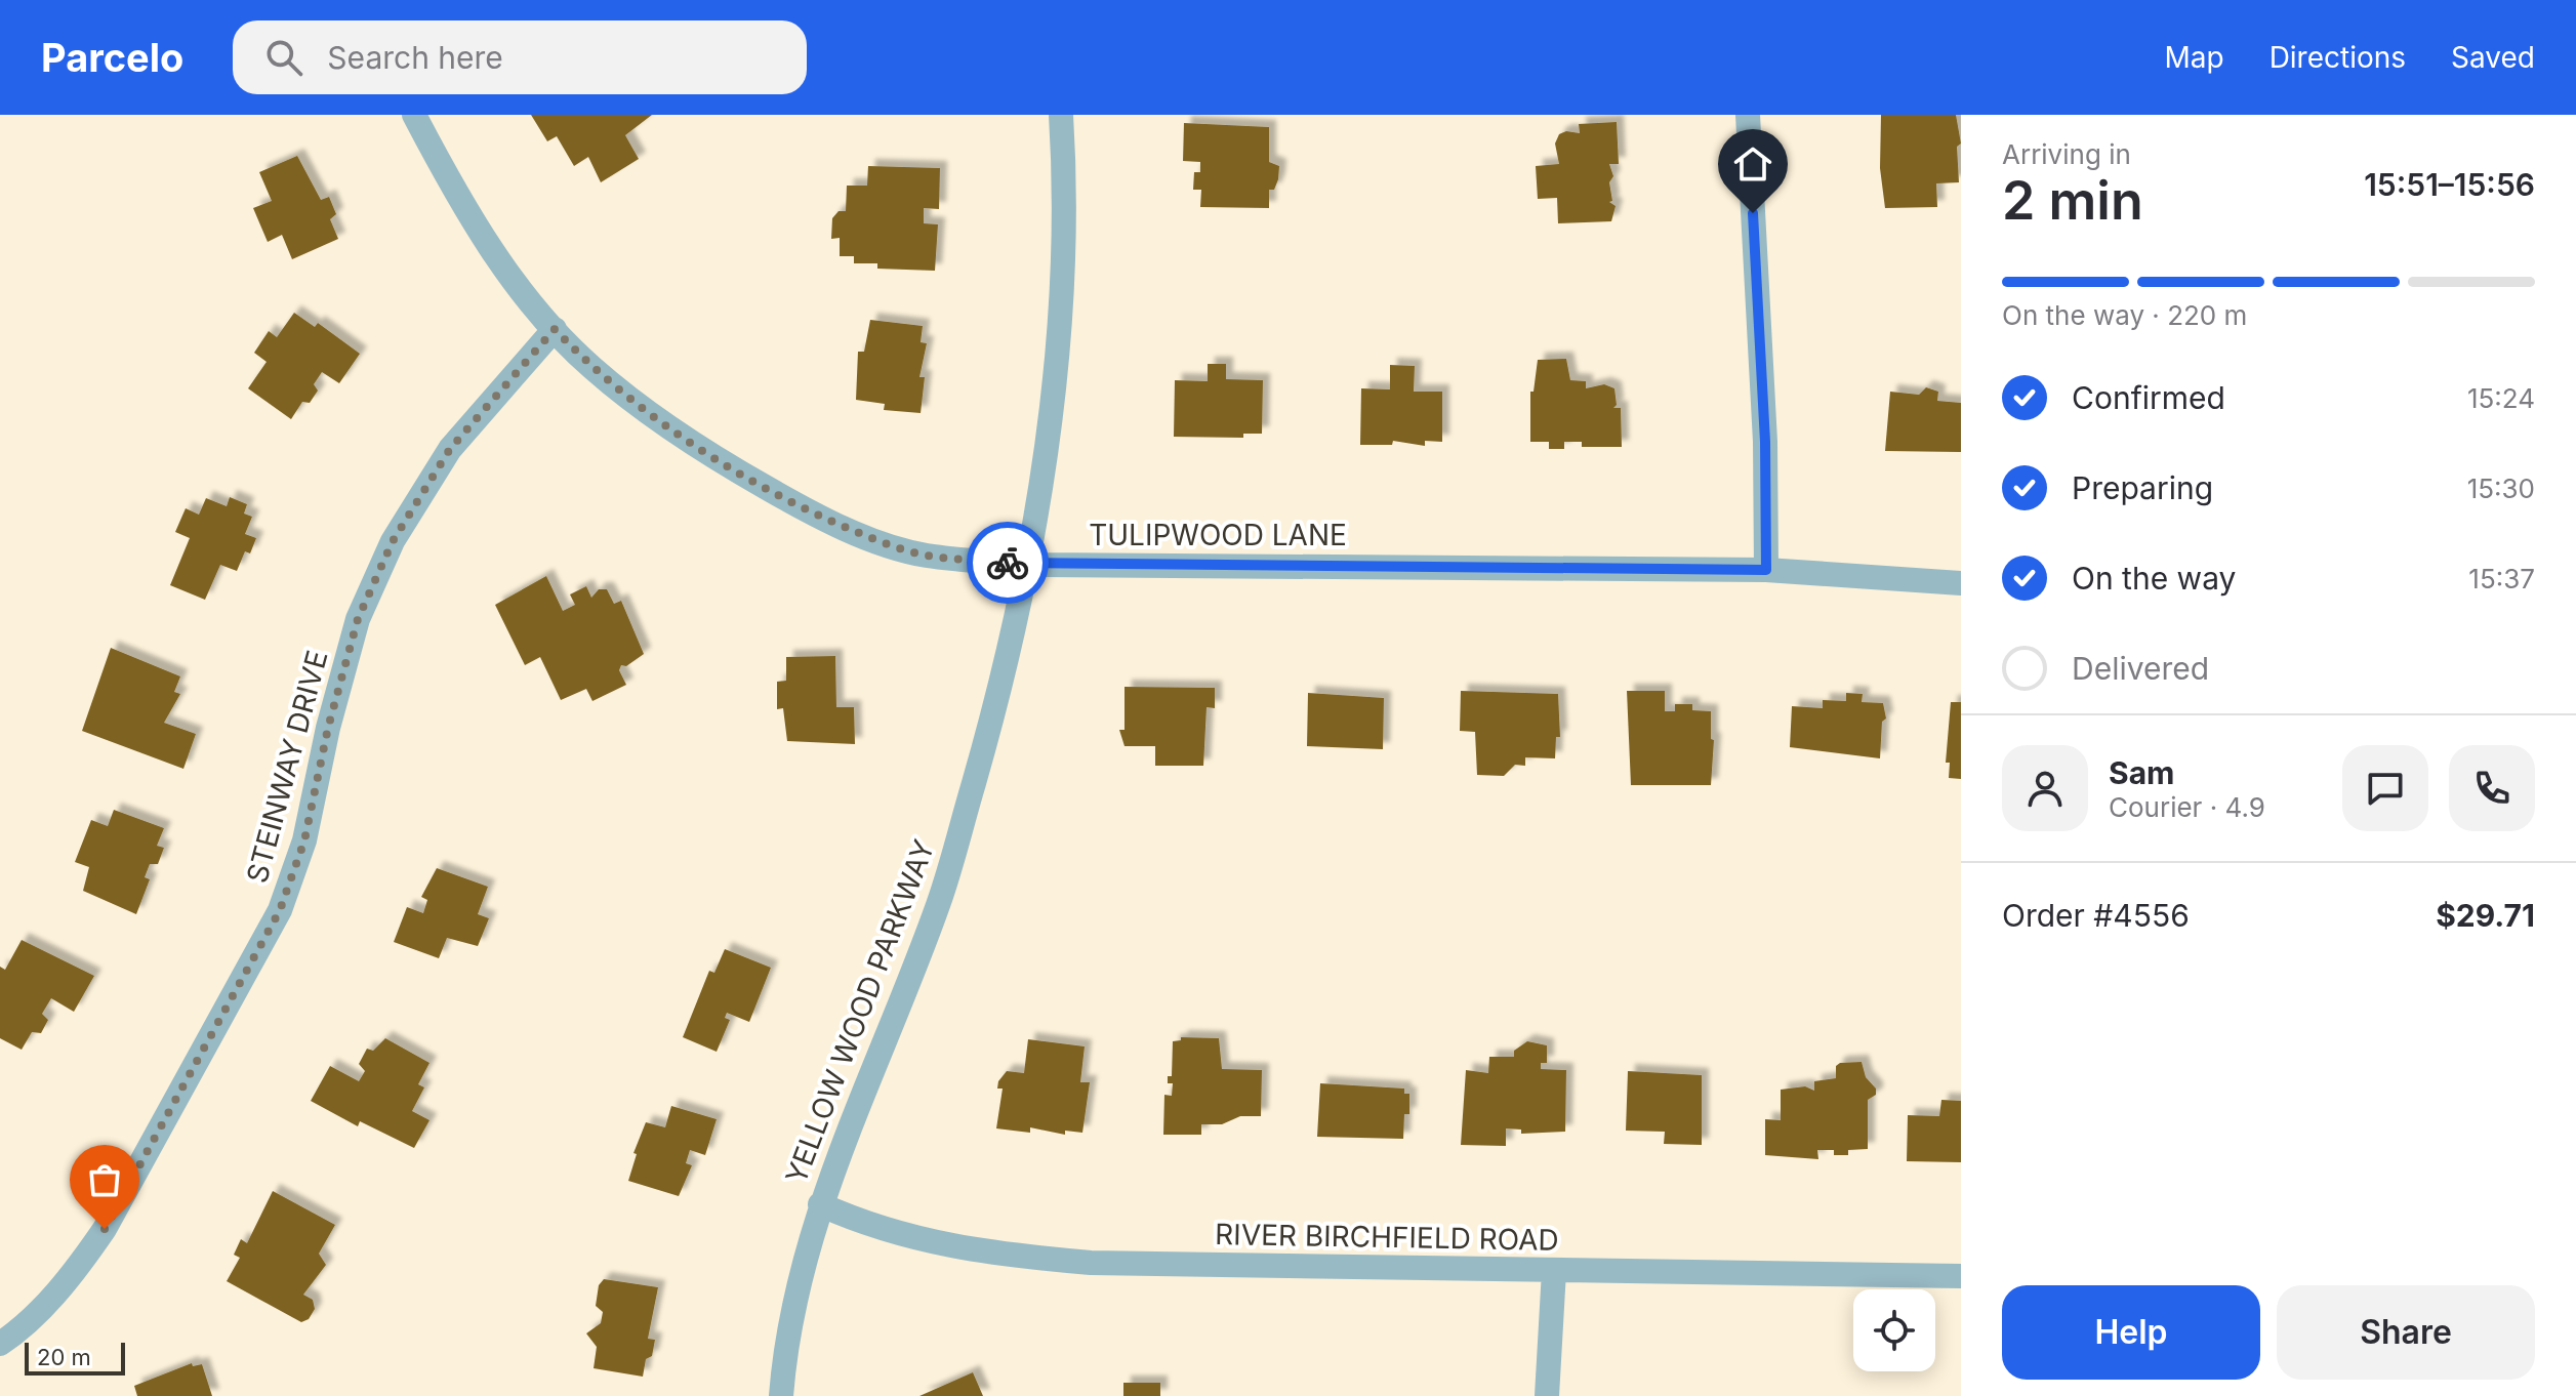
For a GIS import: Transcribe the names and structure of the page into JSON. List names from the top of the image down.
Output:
{
  "streets": {
    "street": [
      "TULIPWOOD LANE",
      "STEINWAY DRIVE",
      "YELLOW WOOD PARKWAY",
      "RIVER BIRCHFIELD ROAD"
    ]
  },
  "crossings": [
    ["TULIPWOOD LANE", "STEINWAY DRIVE"],
    ["TULIPWOOD LANE", "YELLOW WOOD PARKWAY"],
    ["YELLOW WOOD PARKWAY", "RIVER BIRCHFIELD ROAD"]
  ],
  "scale_bar": "20 m",
  "page": {
    "header": "Parcelo",
    "search": "Search here",
    "nav": ["Map", "Directions", "Saved"],
    "heading": ["2 min", "Arriving in", "15:51–15:56"],
    "panel": [
      "Sam",
      "Courier · 4.9",
      "Order #4556",
      "$29.71"
    ],
    "bar": "On the way · 220 m",
    "list": [
      ["Confirmed", "15:24"],
      ["Preparing", "15:30"],
      ["On the way", "15:37"],
      "Delivered"
    ],
    "buttons": ["Help", "Share"],
    "scale": "20 m"
  }
}
